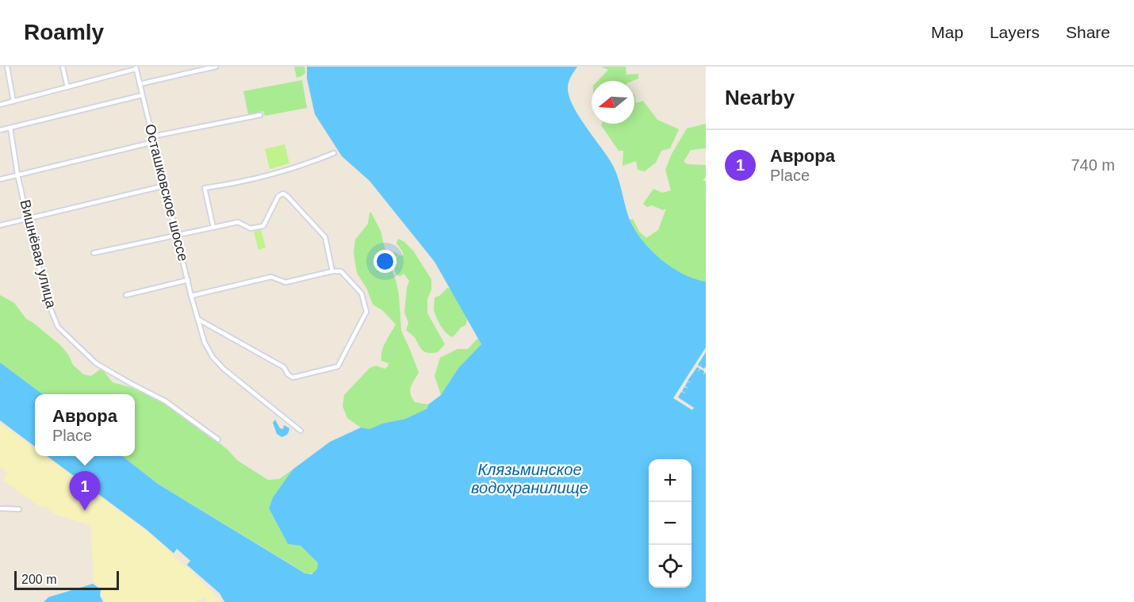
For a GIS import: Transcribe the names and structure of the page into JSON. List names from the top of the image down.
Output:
{
  "streets": {
    "street": ["Осташковское шоссе", "Вишнёвая улица"]
  },
  "water": ["Клязьминское водохранилище"],
  "scale_bar": "200 m",
  "north": "left",
  "page": {
    "header": "Roamly",
    "nav": ["Map", "Layers", "Share"],
    "heading": "Nearby",
    "list": [
      {
        "mark": "1",
        "name": "Аврора",
        "note": "Place",
        "value": "740 m"
      }
    ],
    "popup": ["Аврора", "Place"],
    "map_buttons": ["+", "−"],
    "pins": "1",
    "scale": "200 m"
  }
}
